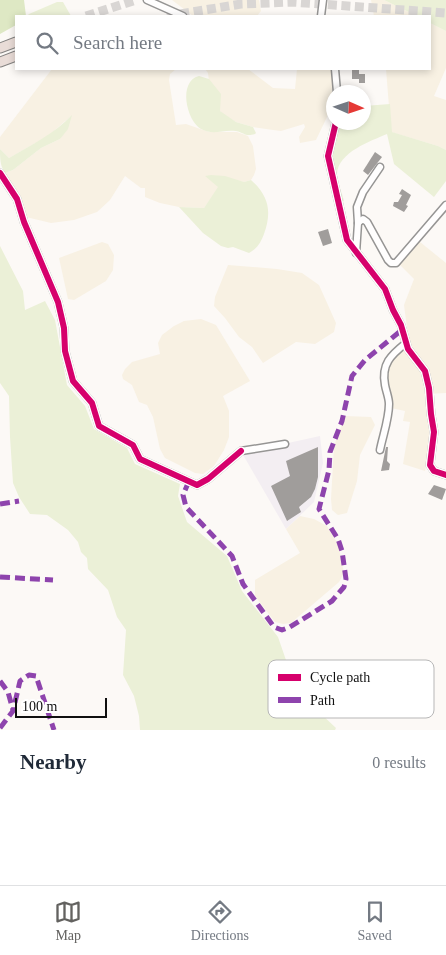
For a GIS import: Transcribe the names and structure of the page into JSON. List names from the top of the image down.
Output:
{
  "legend": ["Cycle path", "Path"],
  "scale_bar": "100 m",
  "north": "right",
  "page": {
    "search": "Search here",
    "scale": "100 m",
    "heading": ["Nearby", "0 results"],
    "nav": ["Map", "Directions", "Saved"]
  }
}
